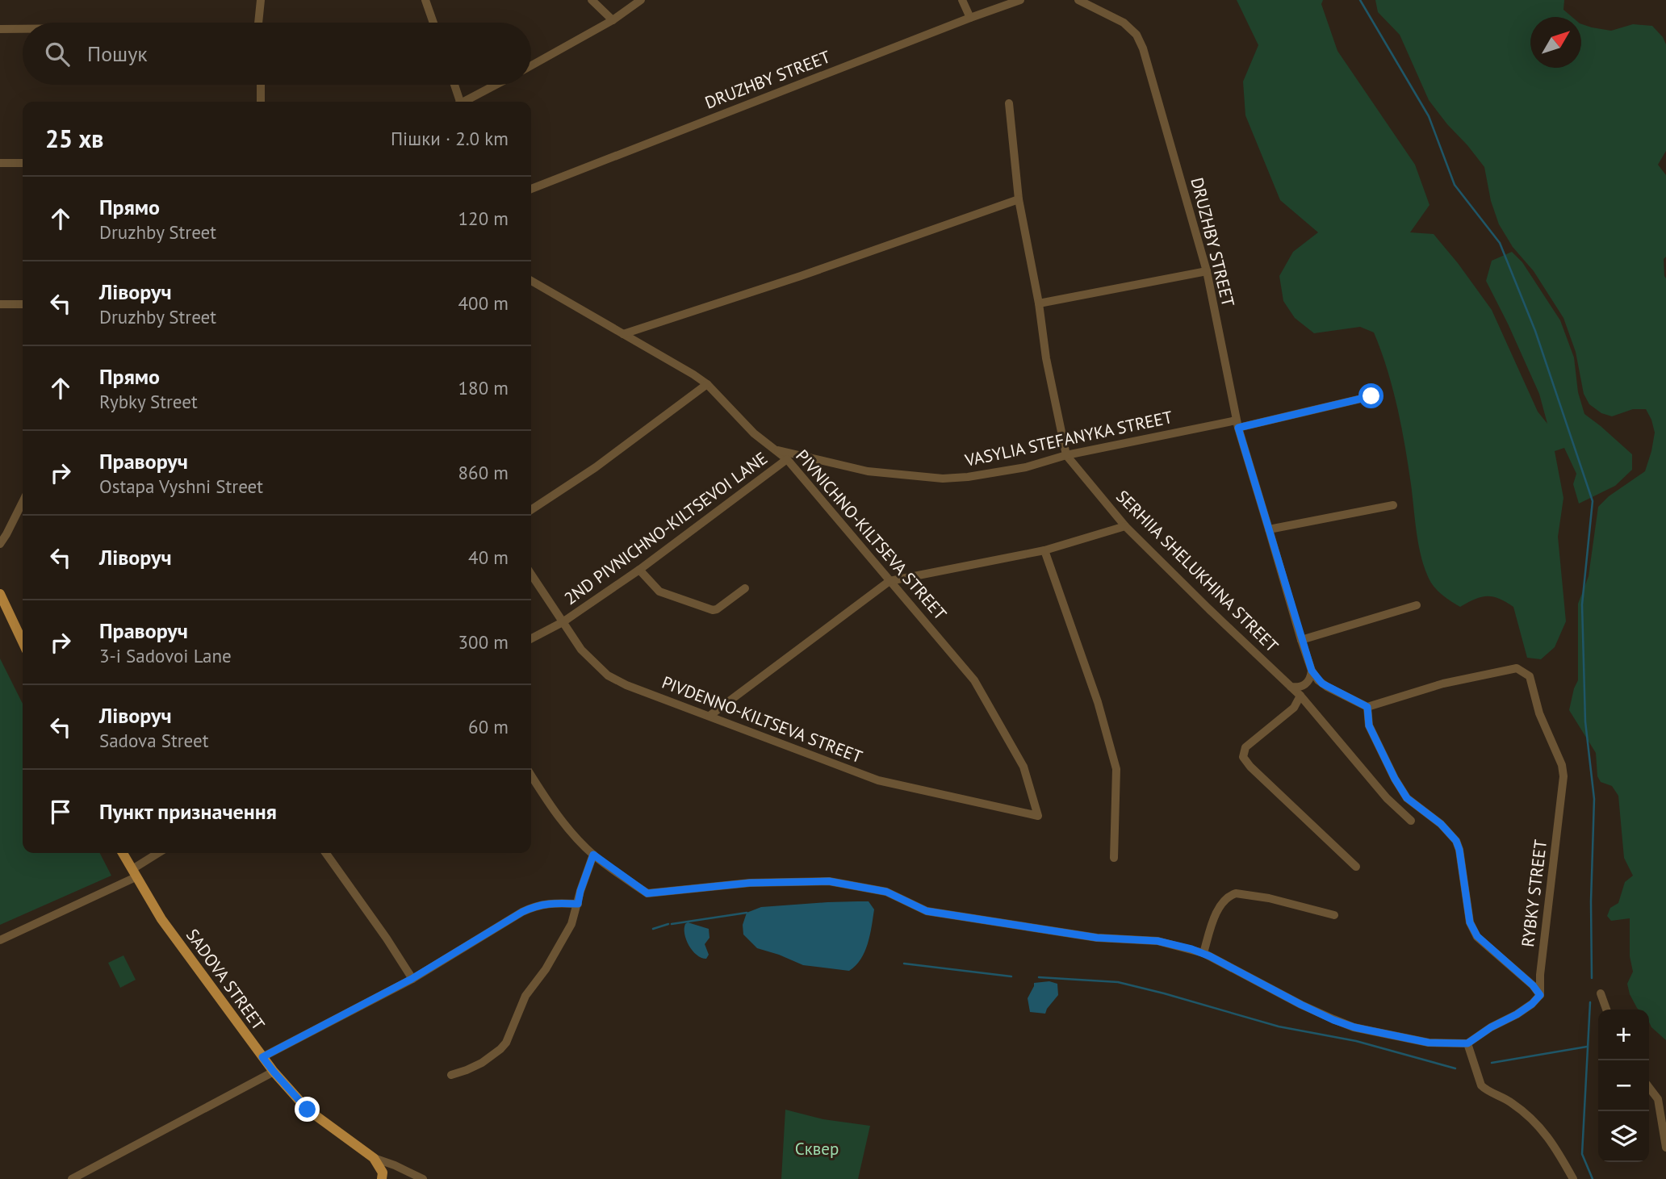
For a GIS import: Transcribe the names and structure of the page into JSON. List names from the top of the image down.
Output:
{
  "streets": {
    "main road": ["SADOVA STREET"],
    "street": [
      "DRUZHBY STREET",
      "VASYLIA STEFANYKA STREET",
      "2ND PIVNICHNO-KILTSEVOI LANE",
      "PIVNICHNO-KILTSEVA STREET",
      "SERHIIA SHELUKHINA STREET",
      "PIVDENNO-KILTSEVA STREET",
      "RYBKY STREET"
    ]
  },
  "crossings": [
    ["DRUZHBY STREET", "VASYLIA STEFANYKA STREET"],
    ["DRUZHBY STREET", "RYBKY STREET"],
    ["VASYLIA STEFANYKA STREET", "PIVNICHNO-KILTSEVA STREET"],
    ["VASYLIA STEFANYKA STREET", "SERHIIA SHELUKHINA STREET"],
    ["2ND PIVNICHNO-KILTSEVOI LANE", "PIVNICHNO-KILTSEVA STREET"],
    ["2ND PIVNICHNO-KILTSEVOI LANE", "PIVDENNO-KILTSEVA STREET"],
    ["PIVNICHNO-KILTSEVA STREET", "PIVDENNO-KILTSEVA STREET"]
  ],
  "parks": ["Сквер"],
  "north": "top right",
  "page": {
    "search": "Пошук",
    "heading": ["25 хв", "Пішки · 2.0 km"],
    "list": [
      ["Прямо", "Druzhby Street", "120 m"],
      ["Ліворуч", "Druzhby Street", "400 m"],
      ["Прямо", "Rybky Street", "180 m"],
      ["Праворуч", "Ostapa Vyshni Street", "860 m"],
      ["Ліворуч", "40 m"],
      ["Праворуч", "3-i Sadovoi Lane", "300 m"],
      ["Ліворуч", "Sadova Street", "60 m"],
      "Пункт призначення"
    ],
    "map_buttons": ["+", "−"]
  }
}
